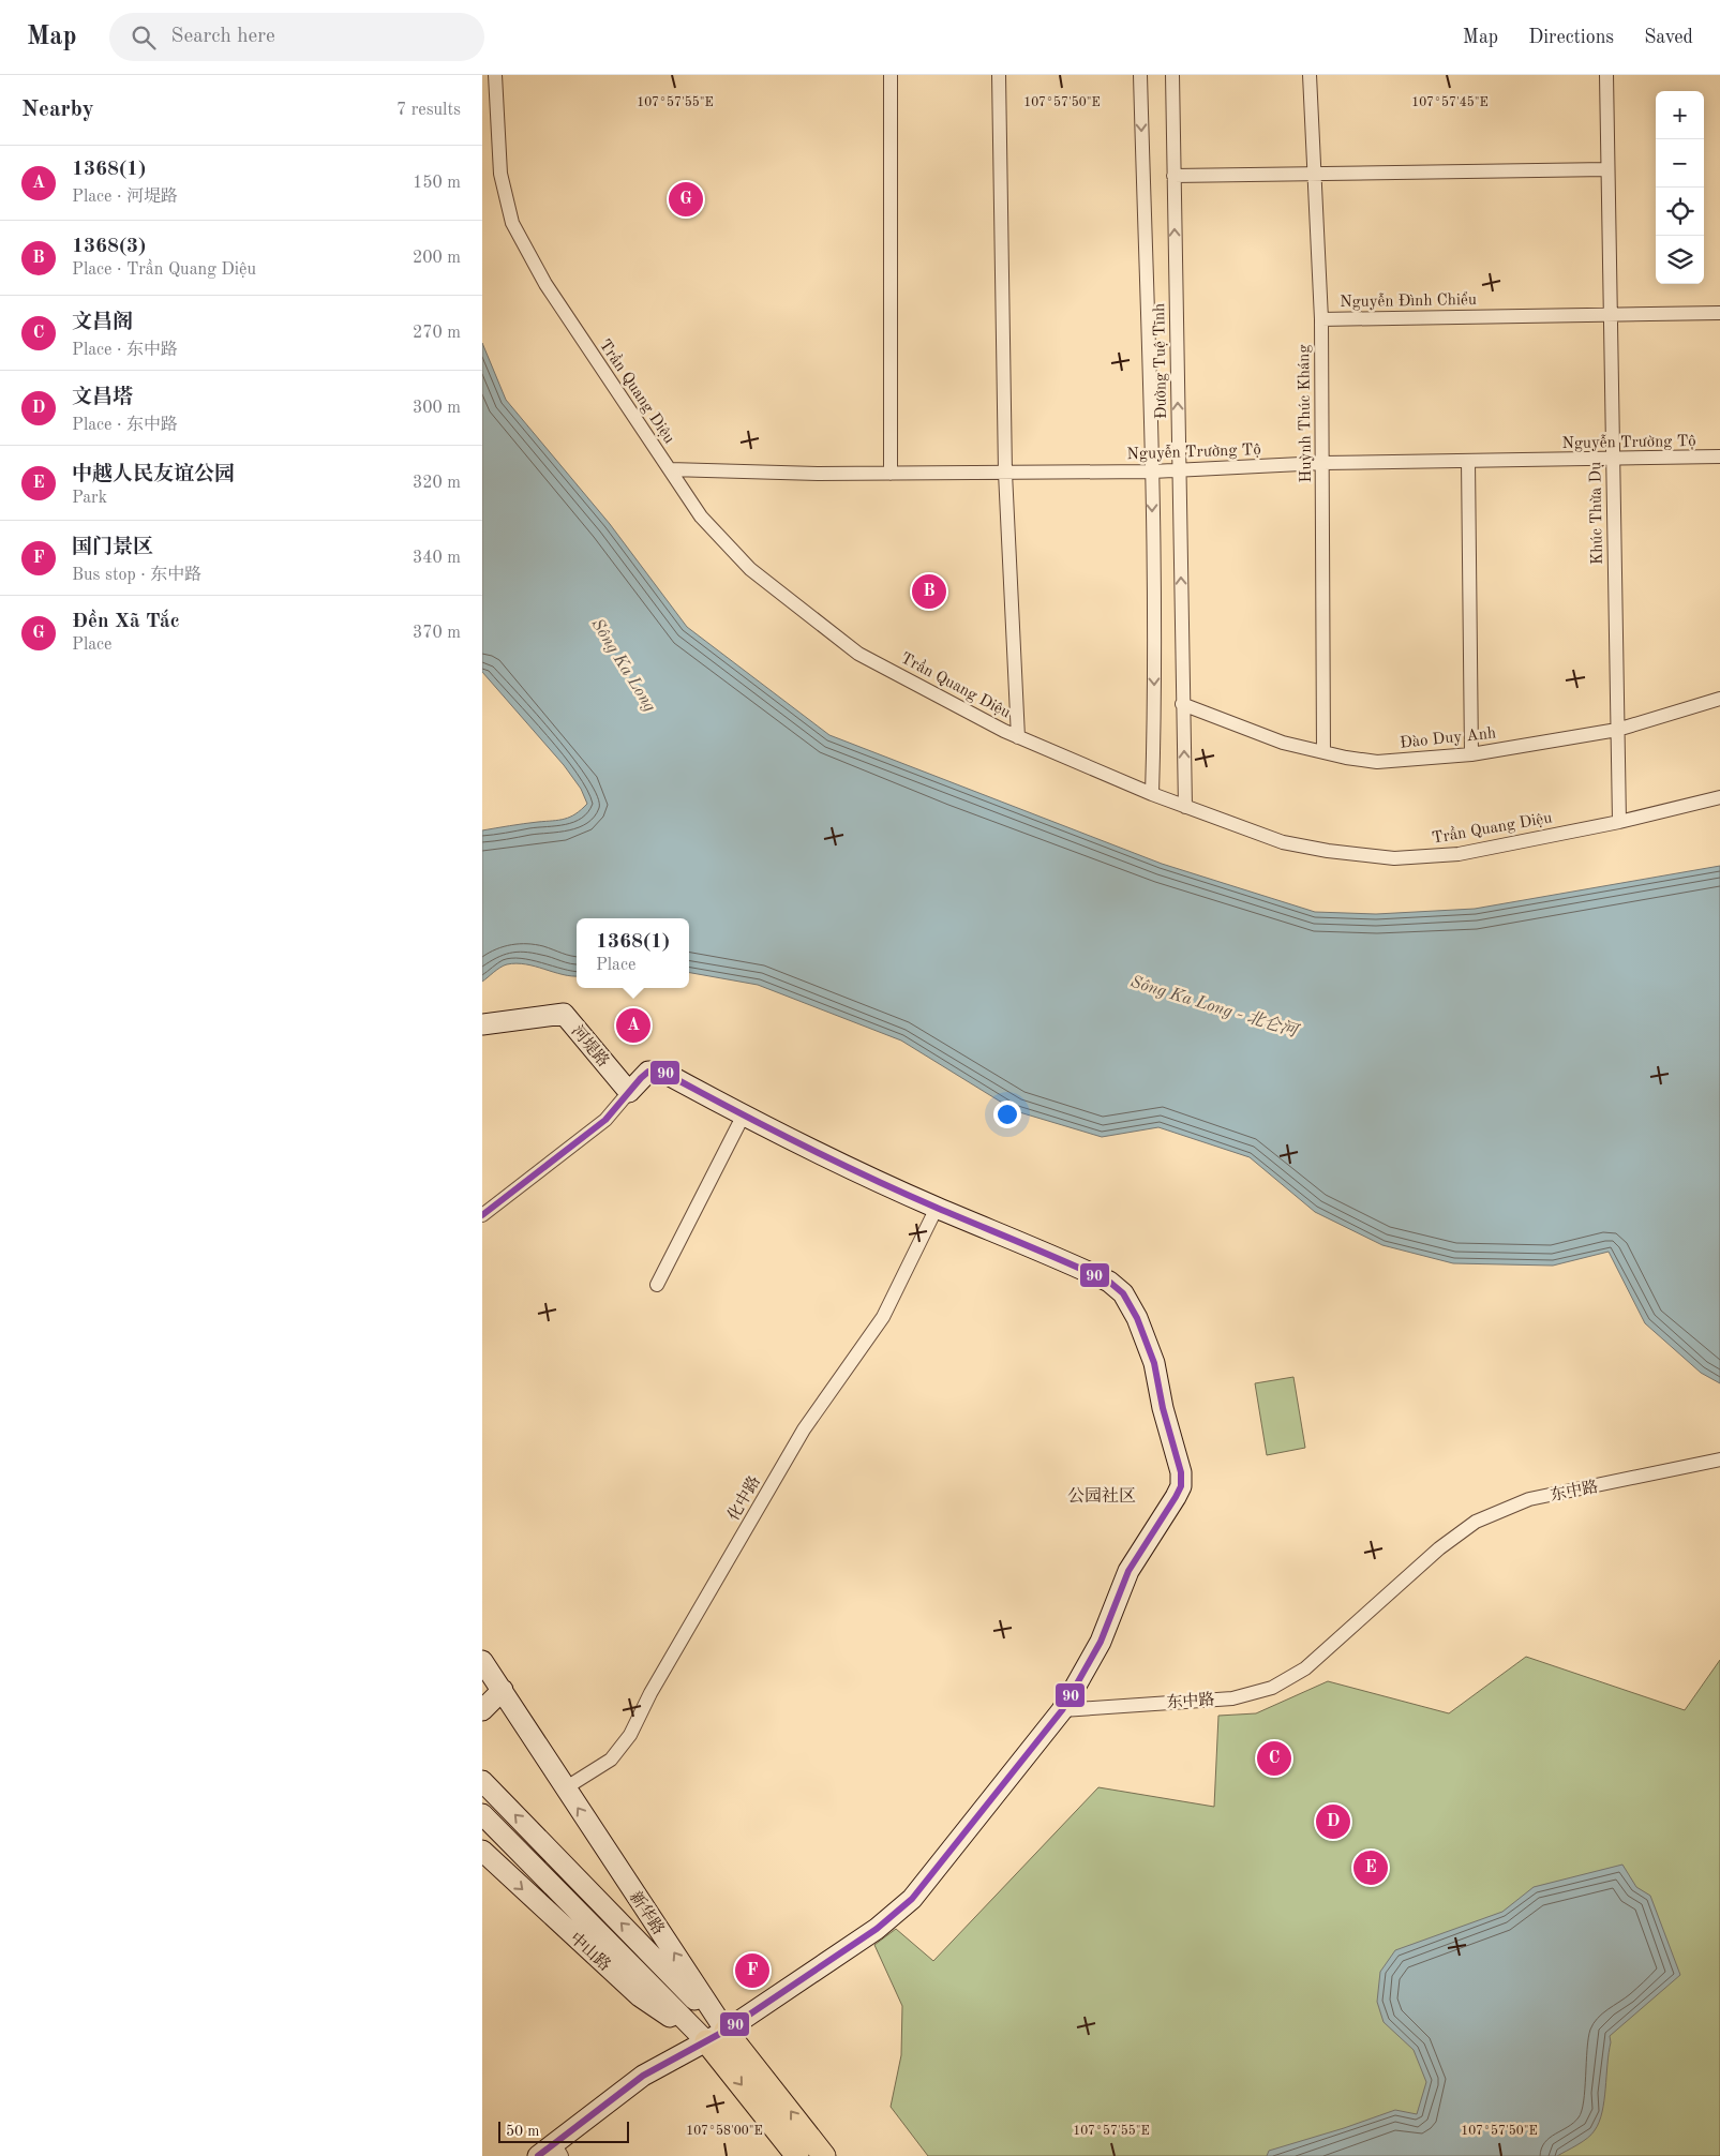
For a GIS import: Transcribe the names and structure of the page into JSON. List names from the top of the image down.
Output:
{
  "streets": {
    "main road": ["新华路"],
    "street": [
      "Nguyễn Đình Chiểu",
      "Đường Tuệ Tĩnh",
      "Trần Quang Diệu",
      "Huỳnh Thúc Kháng",
      "Nguyễn Trường Tộ",
      "Khúc Thừa Dụ",
      "Đào Duy Anh",
      "河堤路",
      "东中路",
      "化中路",
      "中山路"
    ]
  },
  "crossings": [
    ["Nguyễn Đình Chiểu", "Huỳnh Thúc Kháng"],
    ["Nguyễn Đình Chiểu", "Khúc Thừa Dụ"],
    ["Đường Tuệ Tĩnh", "Trần Quang Diệu"],
    ["Đường Tuệ Tĩnh", "Nguyễn Trường Tộ"],
    ["Đường Tuệ Tĩnh", "Đào Duy Anh"],
    ["Trần Quang Diệu", "Nguyễn Trường Tộ"],
    ["Trần Quang Diệu", "Khúc Thừa Dụ"],
    ["Huỳnh Thúc Kháng", "Nguyễn Trường Tộ"],
    ["Huỳnh Thúc Kháng", "Đào Duy Anh"],
    ["Nguyễn Trường Tộ", "Khúc Thừa Dụ"],
    ["Khúc Thừa Dụ", "Đào Duy Anh"],
    ["化中路", "新华路"],
    ["新华路", "中山路"]
  ],
  "districts": ["公园社区"],
  "water": ["Sông Ka Long", "Sông Ka Long - 北仑河"],
  "lines": ["transit line 90"],
  "scale_bar": "50 m",
  "page": {
    "header": "Map",
    "search": "Search here",
    "nav": ["Map", "Directions", "Saved"],
    "heading": ["Nearby", "7 results"],
    "map_buttons": ["+", "−"],
    "list": [
      {
        "mark": "A",
        "name": "1368(1)",
        "note": "Place · 河堤路",
        "value": "150 m"
      },
      {
        "mark": "B",
        "name": "1368(3)",
        "note": "Place · Trần Quang Diệu",
        "value": "200 m"
      },
      {
        "mark": "C",
        "name": "文昌阁",
        "note": "Place · 东中路",
        "value": "270 m"
      },
      {
        "mark": "D",
        "name": "文昌塔",
        "note": "Place · 东中路",
        "value": "300 m"
      },
      {
        "mark": "E",
        "name": "中越人民友谊公园",
        "note": "Park",
        "value": "320 m"
      },
      {
        "mark": "F",
        "name": "国门景区",
        "note": "Bus stop · 东中路",
        "value": "340 m"
      },
      {
        "mark": "G",
        "name": "Đền Xã Tắc",
        "note": "Place",
        "value": "370 m"
      }
    ],
    "pins": [
      "G",
      "B",
      "A",
      "C",
      "D",
      "E",
      "F"
    ],
    "popup": ["1368(1)", "Place"],
    "scale": "50 m"
  },
  "coordinates": [
    "107°57'55\"E",
    "107°57'50\"E",
    "107°57'45\"E",
    "107°58'00\"E"
  ]
}
